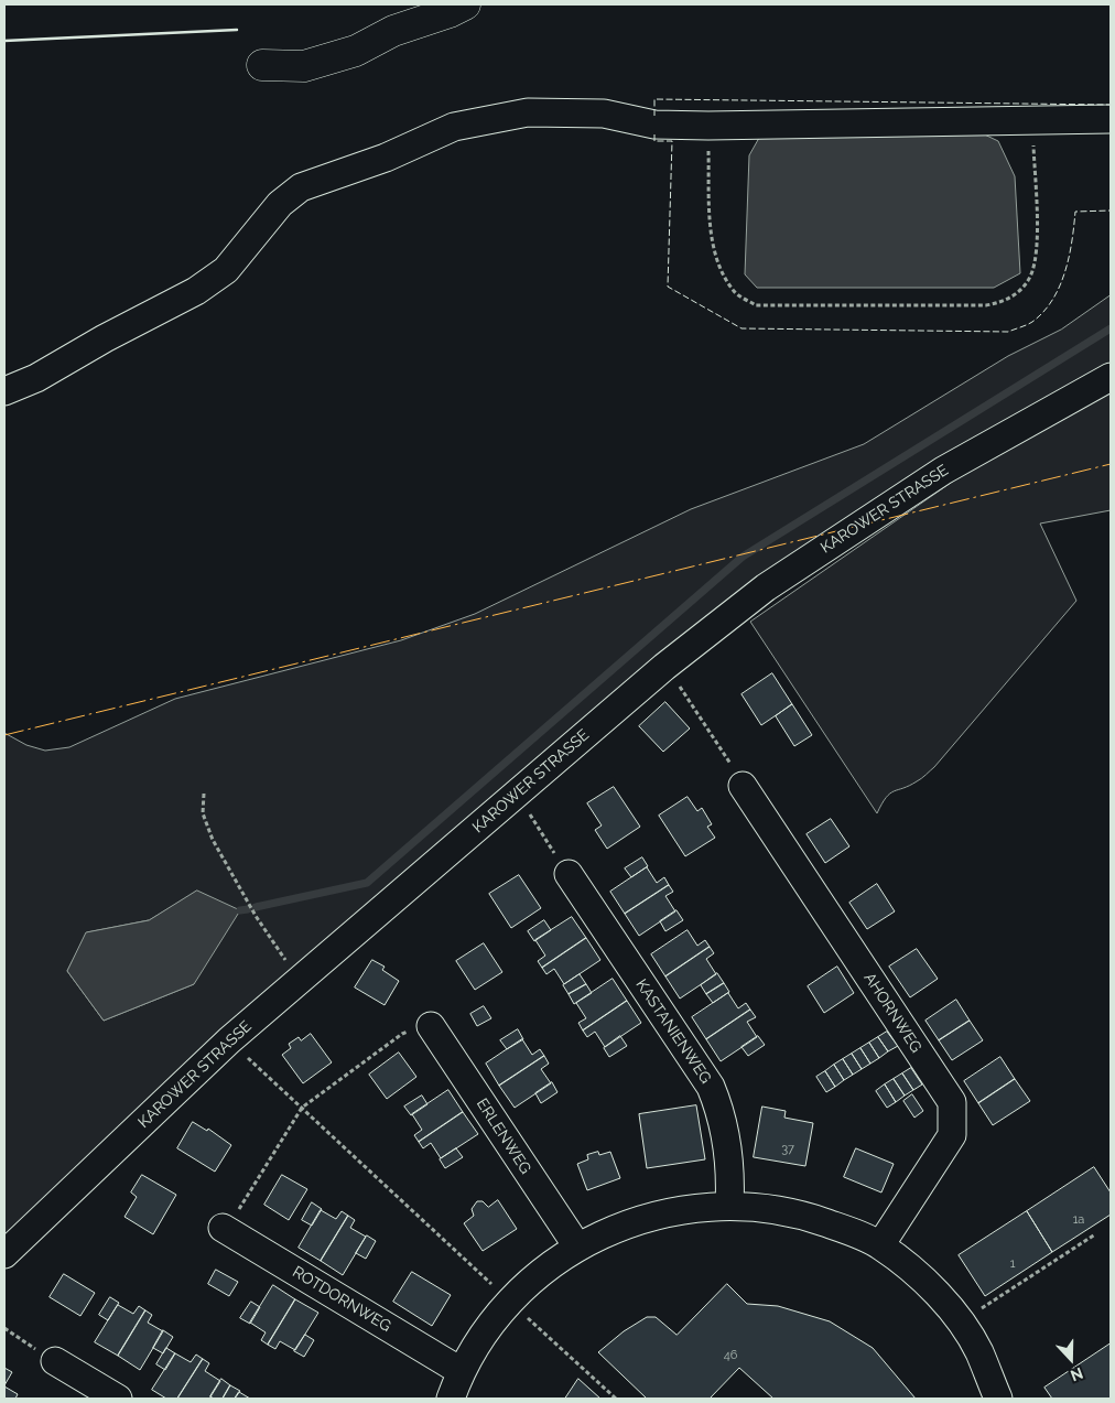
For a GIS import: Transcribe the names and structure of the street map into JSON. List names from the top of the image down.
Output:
{
  "streets": {
    "street": [
      "KAROWER STRASSE",
      "AHORNWEG",
      "KASTANIENWEG",
      "ERLENWEG",
      "ROTDORNWEG"
    ]
  },
  "house_numbers": [
    "37",
    "1a",
    "1",
    "46"
  ],
  "north": "bottom"
}
